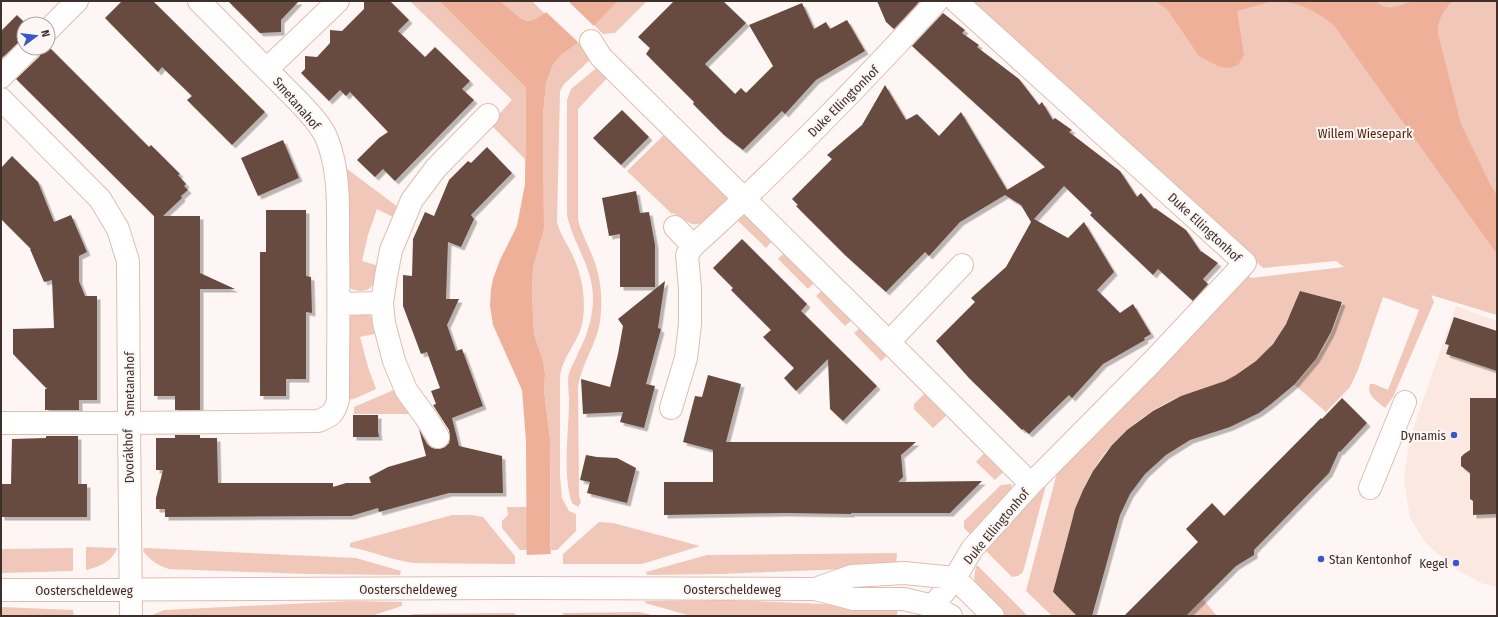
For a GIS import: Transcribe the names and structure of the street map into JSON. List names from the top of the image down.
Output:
{
  "streets": {
    "street": [
      "Duke Ellingtonhof",
      "Smetanahof",
      "Dvorákhof",
      "Oosterscheldeweg"
    ]
  },
  "crossings": [
    ["Duke Ellingtonhof", "Oosterscheldeweg"],
    ["Smetanahof", "Dvorákhof"],
    ["Dvorákhof", "Oosterscheldeweg"]
  ],
  "parks": ["Willem Wiesepark"],
  "places": ["Dynamis", "Stan Kentonhof", "Kegel"],
  "north": "right"
}
